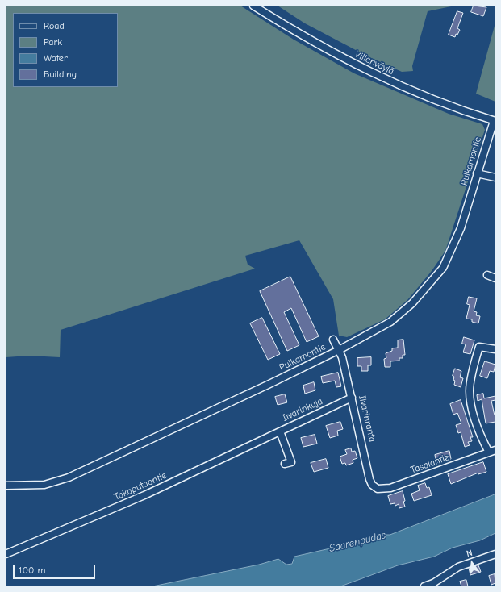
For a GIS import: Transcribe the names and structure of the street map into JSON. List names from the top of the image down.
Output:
{
  "streets": {
    "street": [
      "Villenväylä",
      "Pulkamontie",
      "Iivarinkuja",
      "Iivarinranta",
      "Tasalantie",
      "Takaputaantie"
    ]
  },
  "crossings": [
    ["Villenväylä", "Pulkamontie"],
    ["Pulkamontie", "Iivarinranta"],
    ["Iivarinkuja", "Iivarinranta"],
    ["Iivarinkuja", "Takaputaantie"],
    ["Iivarinranta", "Tasalantie"]
  ],
  "water": ["Saarenpudas"],
  "legend": [
    "Road",
    "Park",
    "Water",
    "Building"
  ],
  "scale_bar": "100 m",
  "north": "top"
}
